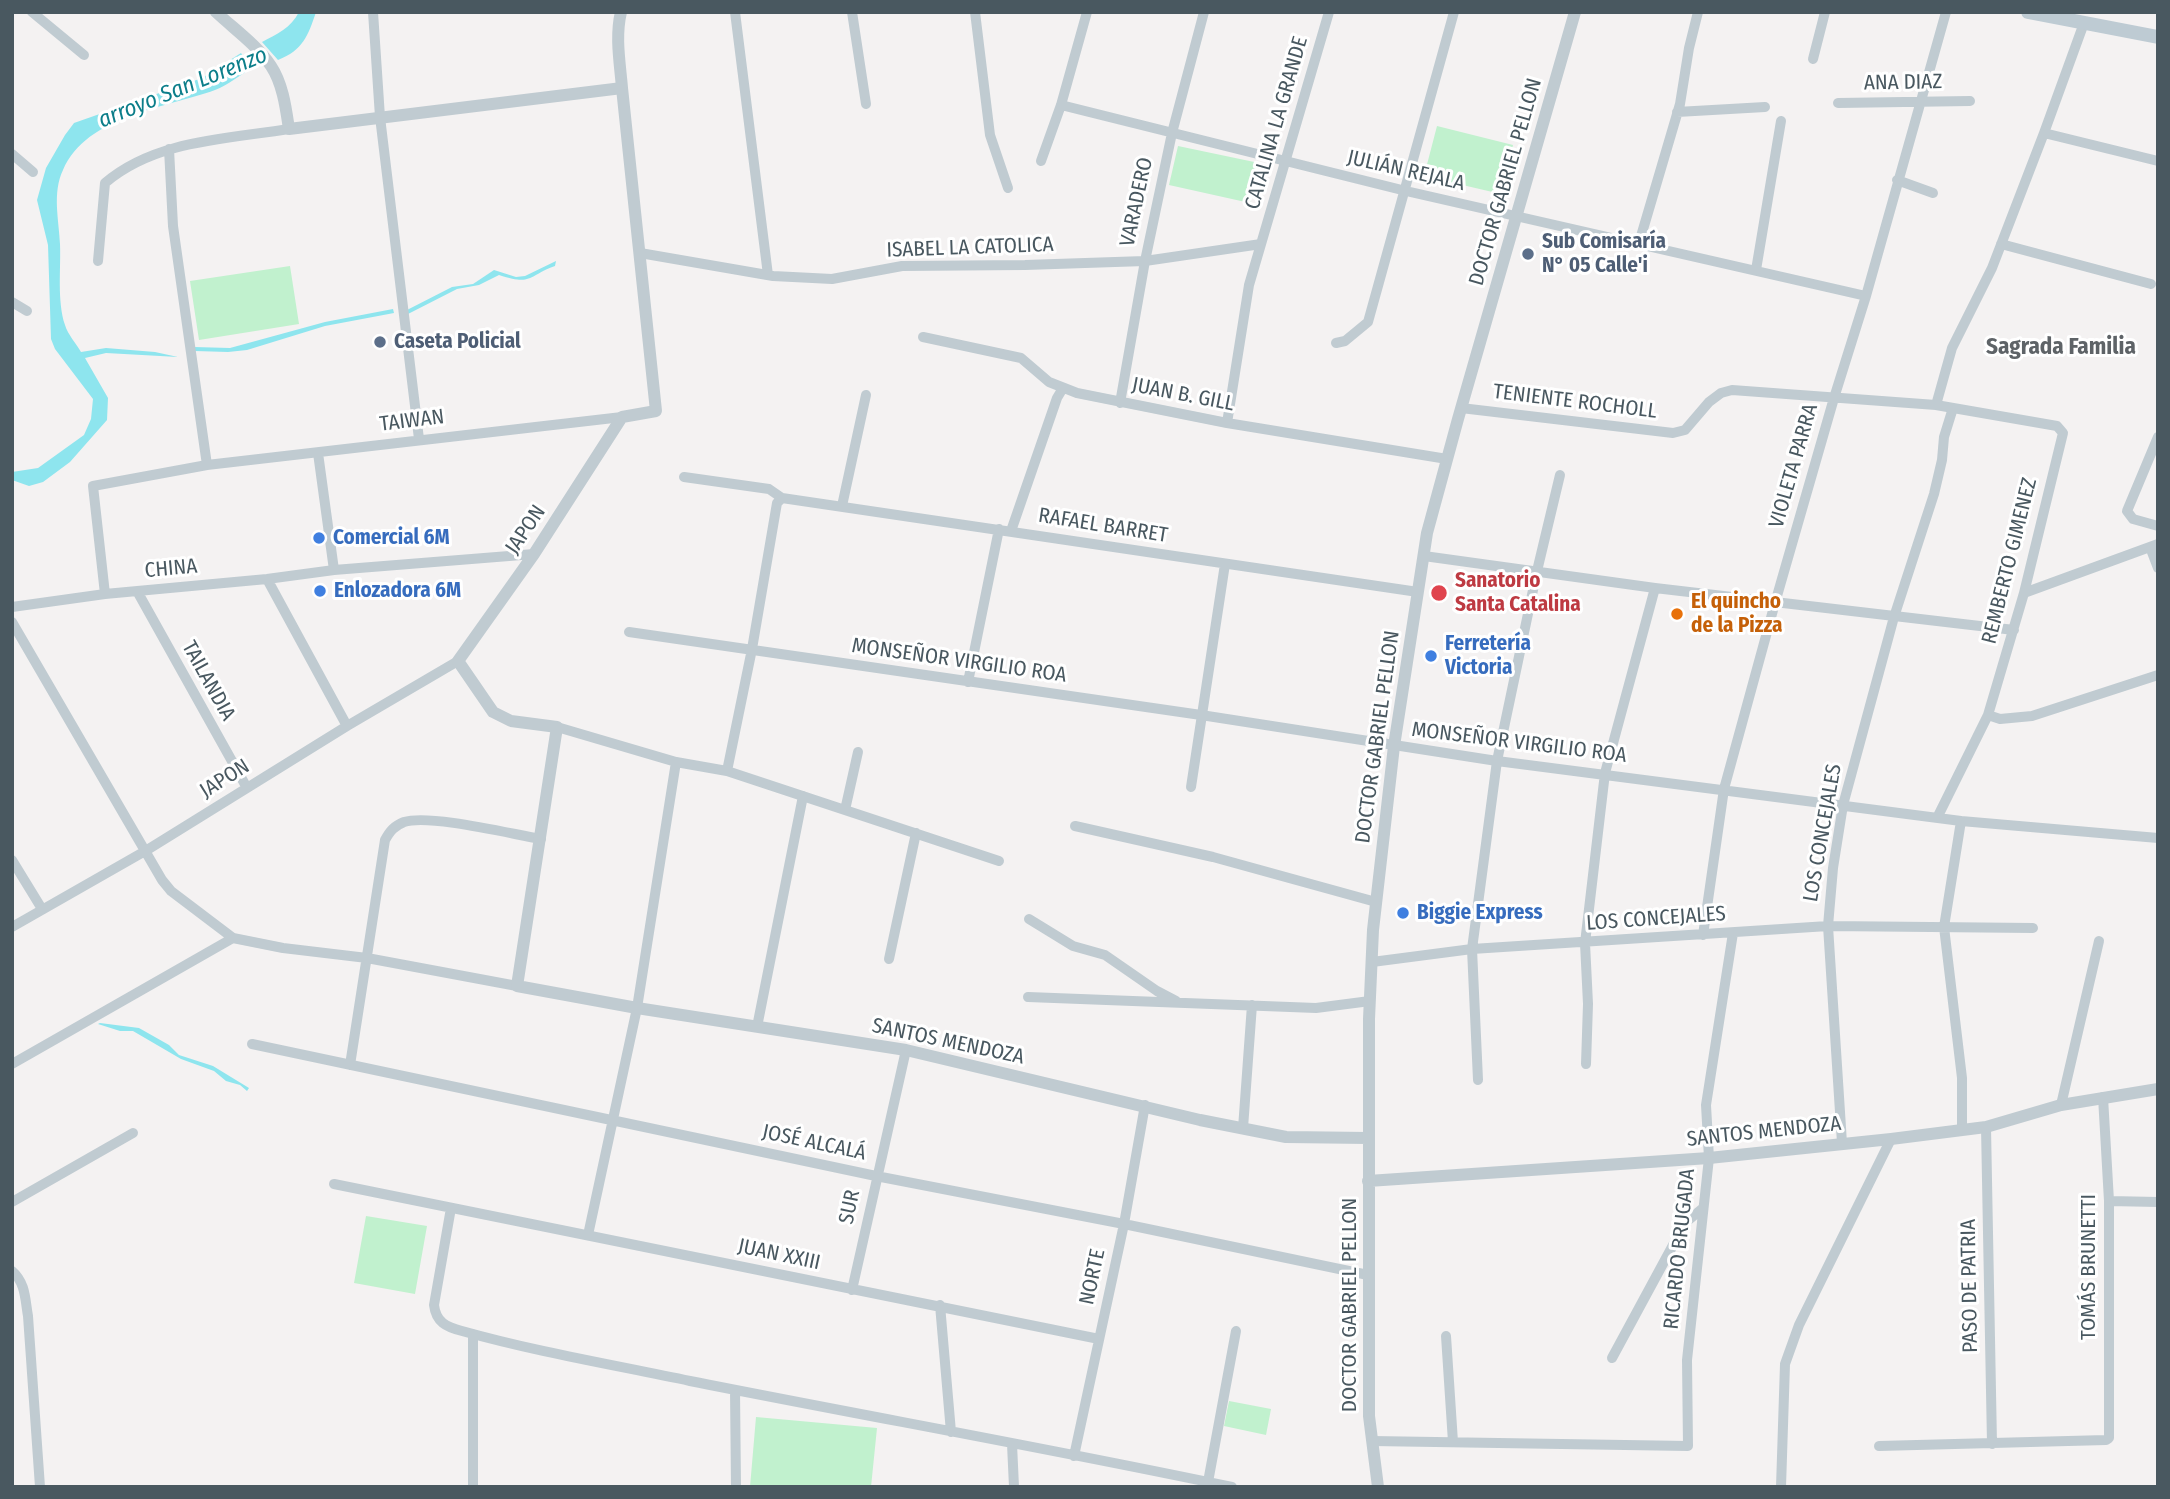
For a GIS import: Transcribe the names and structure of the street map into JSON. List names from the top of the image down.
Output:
{
  "streets": {
    "street": [
      "ANA DIAZ",
      "CATALINA LA GRANDE",
      "JULIÁN REJALA",
      "DOCTOR GABRIEL PELLON",
      "VARADERO",
      "ISABEL LA CATOLICA",
      "JUAN B. GILL",
      "TENIENTE ROCHOLL",
      "TAIWAN",
      "VIOLETA PARRA",
      "RAFAEL BARRET",
      "JAPON",
      "REMBERTO GIMENEZ",
      "CHINA",
      "MONSEÑOR VIRGILIO ROA",
      "TAILANDIA",
      "LOS CONCEJALES",
      "SANTOS MENDOZA",
      "JOSÉ ALCALÁ",
      "SUR",
      "RICARDO BRUGADA",
      "JUAN XXIII",
      "TOMÁS BRUNETTI",
      "NORTE",
      "PASO DE PATRIA"
    ]
  },
  "crossings": [
    ["ANA DIAZ", "VIOLETA PARRA"],
    ["CATALINA LA GRANDE", "JULIÁN REJALA"],
    ["CATALINA LA GRANDE", "ISABEL LA CATOLICA"],
    ["CATALINA LA GRANDE", "JUAN B. GILL"],
    ["JULIÁN REJALA", "DOCTOR GABRIEL PELLON"],
    ["JULIÁN REJALA", "VARADERO"],
    ["JULIÁN REJALA", "VIOLETA PARRA"],
    ["DOCTOR GABRIEL PELLON", "JUAN B. GILL"],
    ["DOCTOR GABRIEL PELLON", "TENIENTE ROCHOLL"],
    ["DOCTOR GABRIEL PELLON", "RAFAEL BARRET"],
    ["DOCTOR GABRIEL PELLON", "MONSEÑOR VIRGILIO ROA"],
    ["DOCTOR GABRIEL PELLON", "LOS CONCEJALES"],
    ["DOCTOR GABRIEL PELLON", "SANTOS MENDOZA"],
    ["DOCTOR GABRIEL PELLON", "JOSÉ ALCALÁ"],
    ["VARADERO", "ISABEL LA CATOLICA"],
    ["VARADERO", "JUAN B. GILL"],
    ["TENIENTE ROCHOLL", "REMBERTO GIMENEZ"],
    ["TAIWAN", "JAPON"],
    ["TAIWAN", "CHINA"],
    ["VIOLETA PARRA", "REMBERTO GIMENEZ"],
    ["VIOLETA PARRA", "MONSEÑOR VIRGILIO ROA"],
    ["VIOLETA PARRA", "LOS CONCEJALES"],
    ["JAPON", "CHINA"],
    ["JAPON", "TAILANDIA"],
    ["REMBERTO GIMENEZ", "MONSEÑOR VIRGILIO ROA"],
    ["REMBERTO GIMENEZ", "LOS CONCEJALES"],
    ["CHINA", "TAILANDIA"],
    ["MONSEÑOR VIRGILIO ROA", "LOS CONCEJALES"],
    ["LOS CONCEJALES", "SANTOS MENDOZA"],
    ["LOS CONCEJALES", "RICARDO BRUGADA"],
    ["SANTOS MENDOZA", "SUR"],
    ["SANTOS MENDOZA", "RICARDO BRUGADA"],
    ["SANTOS MENDOZA", "TOMÁS BRUNETTI"],
    ["SANTOS MENDOZA", "NORTE"],
    ["SANTOS MENDOZA", "PASO DE PATRIA"],
    ["JOSÉ ALCALÁ", "SUR"],
    ["JOSÉ ALCALÁ", "NORTE"],
    ["SUR", "JUAN XXIII"],
    ["JUAN XXIII", "NORTE"],
    ["TOMÁS BRUNETTI", "PASO DE PATRIA"]
  ],
  "districts": ["Sagrada Familia"],
  "water": ["arroyo San Lorenzo"],
  "places": [
    "Sub Comisaría N° 05 Calle'i",
    "Caseta Policial",
    "Comercial 6M",
    "Enlozadora 6M",
    "Sanatorio Santa Catalina",
    "El quincho de la Pizza",
    "Ferretería Victoria",
    "Biggie Express"
  ]
}
